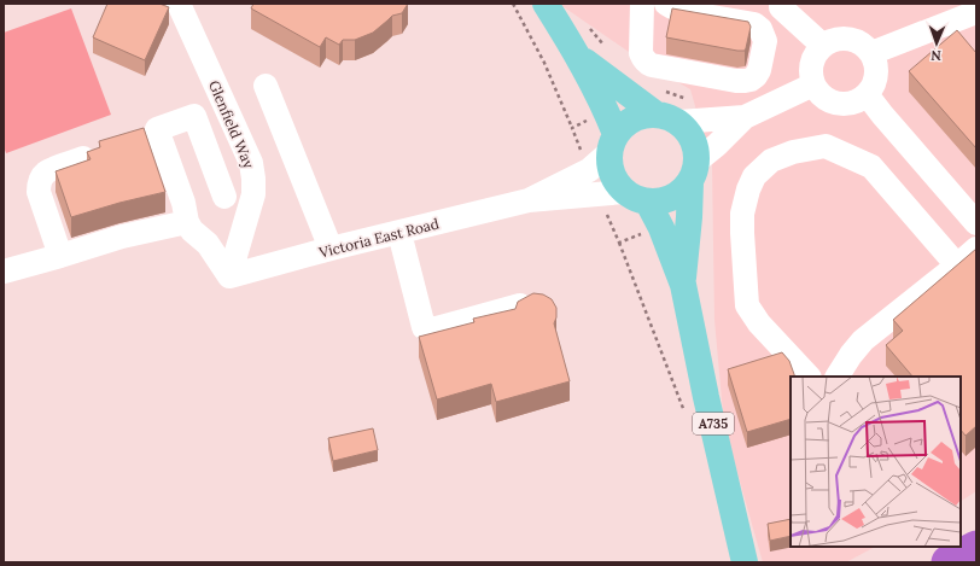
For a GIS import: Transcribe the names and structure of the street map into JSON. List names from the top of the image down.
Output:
{
  "streets": {
    "main road": ["A735"],
    "street": ["Glenfield Way", "Victoria East Road"]
  },
  "crossings": [
    ["Glenfield Way", "Victoria East Road"],
    ["Victoria East Road", "A735"]
  ],
  "north": "bottom"
}
